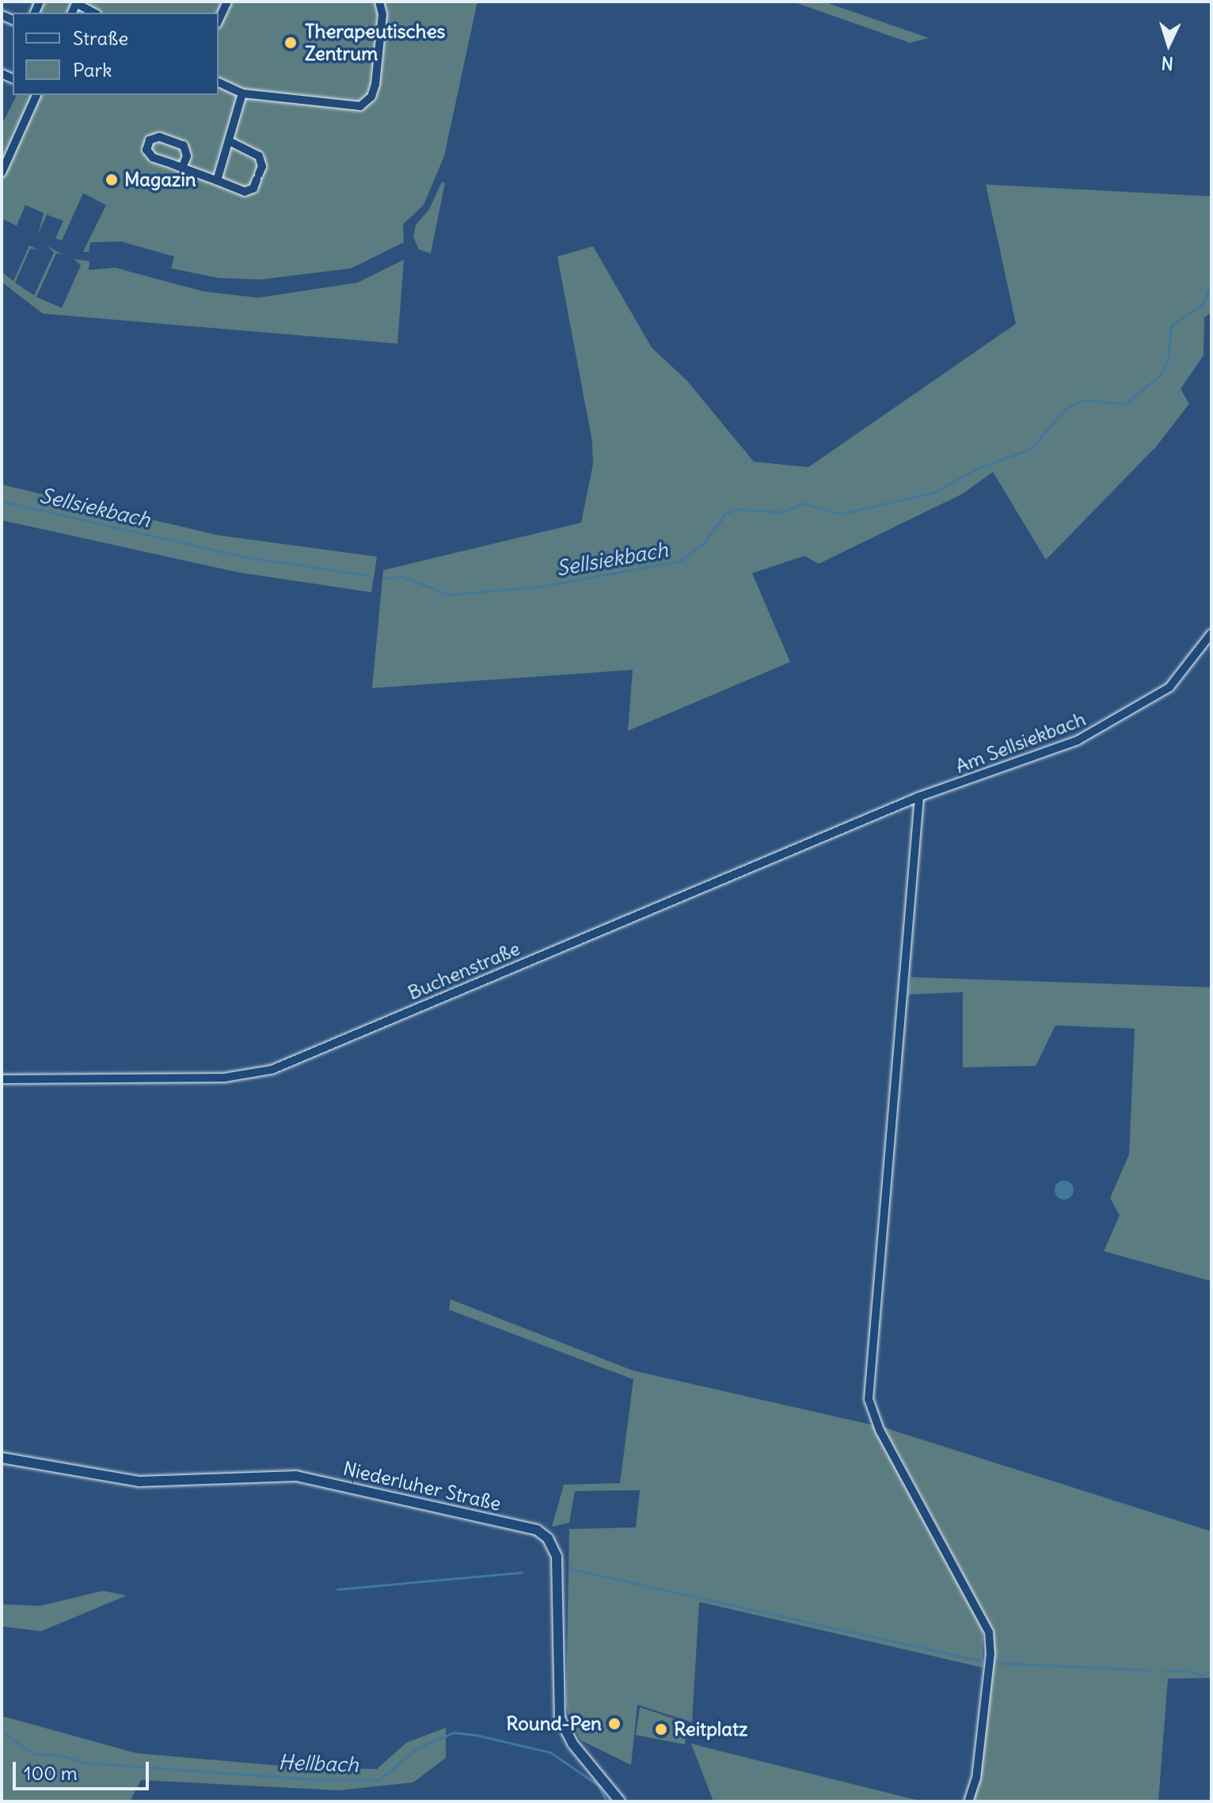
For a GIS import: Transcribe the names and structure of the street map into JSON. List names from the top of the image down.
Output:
{
  "streets": {
    "street": ["Am Sellsiekbach", "Buchenstraße", "Niederluher Straße"]
  },
  "crossings": [
    ["Am Sellsiekbach", "Buchenstraße"]
  ],
  "water": ["Sellsiekbach", "Hellbach"],
  "places": [
    "Therapeutisches Zentrum",
    "Magazin",
    "Round-Pen",
    "Reitplatz"
  ],
  "legend": ["Straße", "Park"],
  "scale_bar": "100 m",
  "north": "bottom"
}
